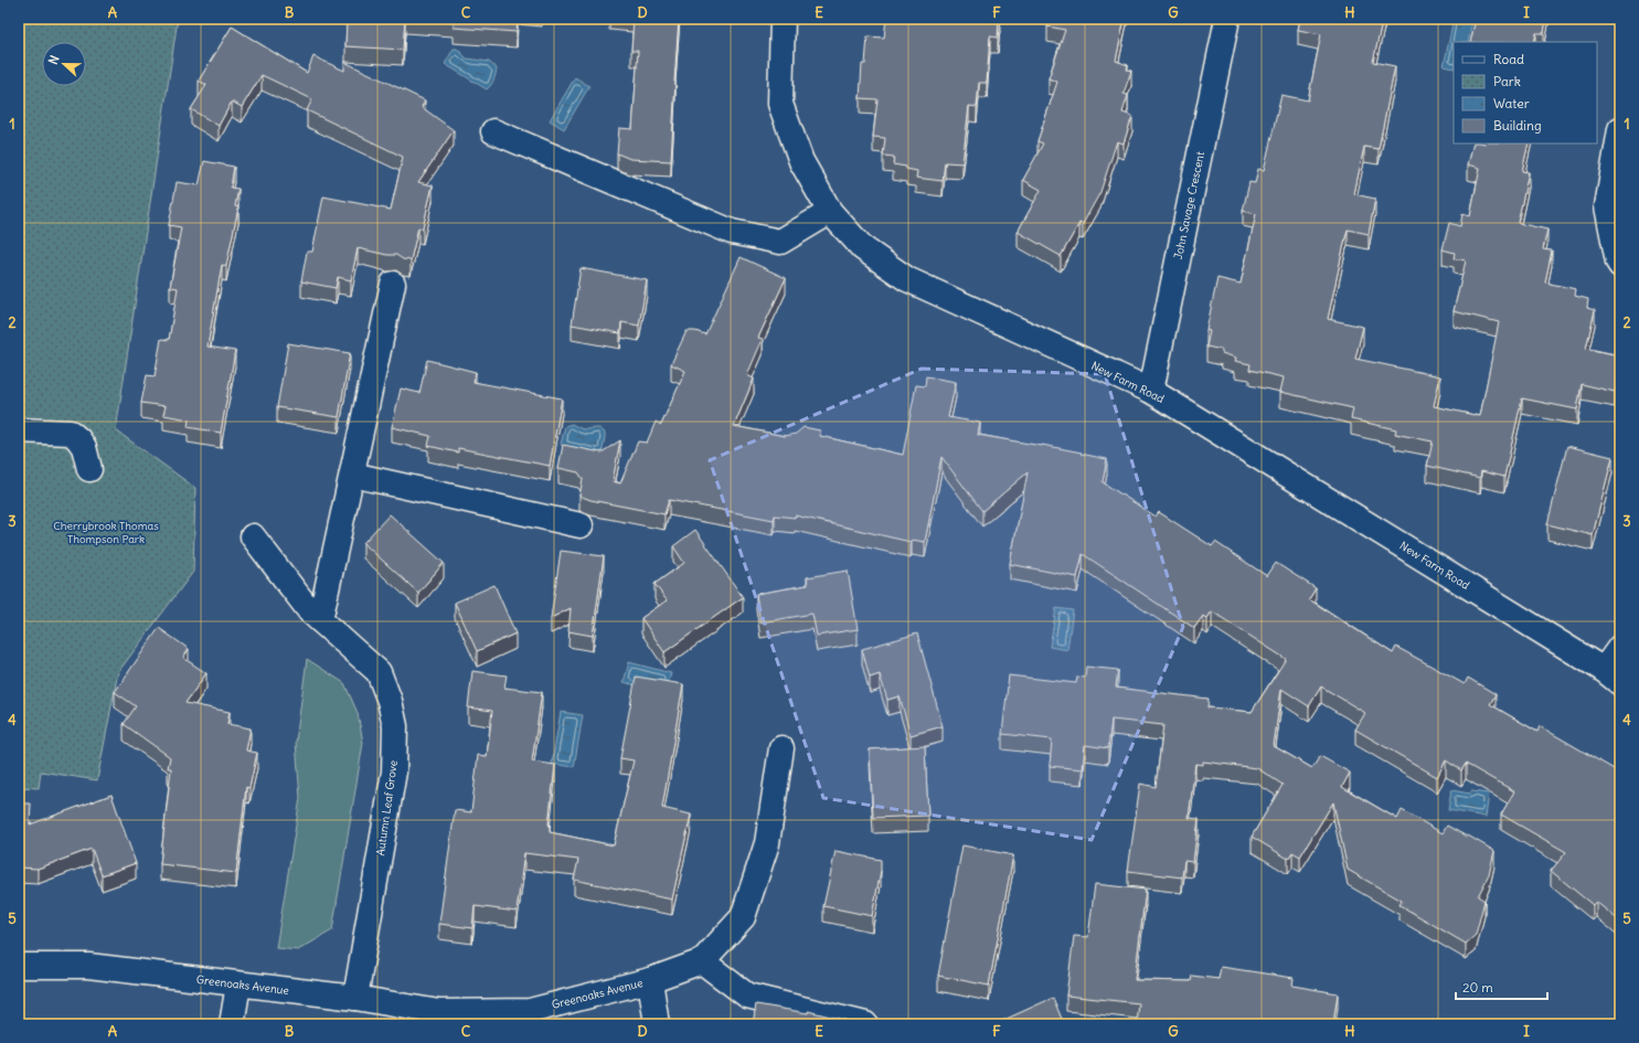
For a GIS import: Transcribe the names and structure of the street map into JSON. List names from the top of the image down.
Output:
{
  "streets": {
    "street": [
      "John Savage Crescent",
      "New Farm Road",
      "Autumn Leaf Grove",
      "Greenoaks Avenue"
    ]
  },
  "crossings": [
    ["John Savage Crescent", "New Farm Road"],
    ["Autumn Leaf Grove", "Greenoaks Avenue"]
  ],
  "parks": ["Cherrybrook Thomas Thompson Park"],
  "legend": [
    "Road",
    "Park",
    "Water",
    "Building"
  ],
  "scale_bar": "20 m",
  "north": "left",
  "grid": {
    "columns": [
      "A",
      "B",
      "C",
      "D",
      "E",
      "F",
      "G",
      "H",
      "I"
    ],
    "rows": [
      "1",
      "2",
      "3",
      "4",
      "5"
    ]
  }
}
